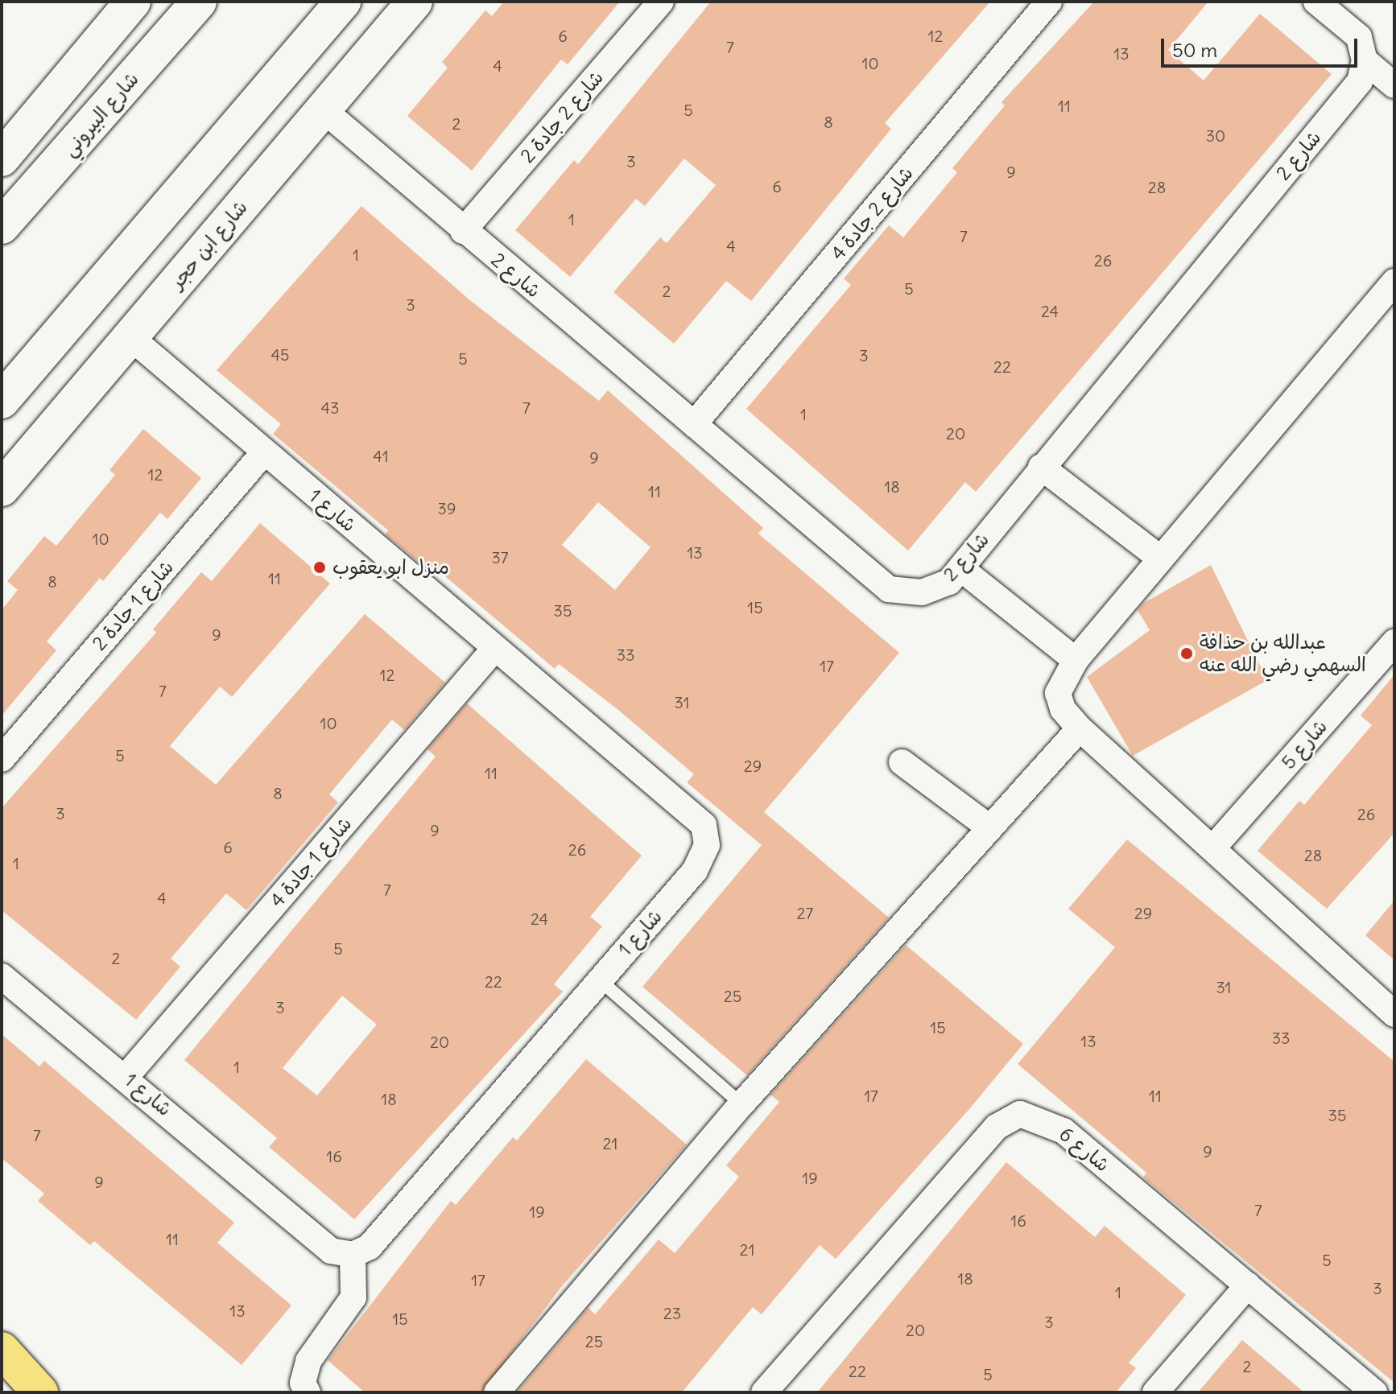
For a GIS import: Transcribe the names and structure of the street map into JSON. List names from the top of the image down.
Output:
{
  "streets": {
    "main road": ["شارع البيروني", "شارع ابن حجر"],
    "street": [
      "شارع 2 جادة 2",
      "شارع 2",
      "شارع 2 جادة 4",
      "شارع 1",
      "شارع 1 جادة 2",
      "شارع 5",
      "شارع 1 جادة 4",
      "شارع 6"
    ]
  },
  "crossings": [
    ["شارع 2 جادة 2", "شارع 2"],
    ["شارع 2", "شارع 2 جادة 4"],
    ["شارع 2", "شارع ابن حجر"],
    ["شارع ابن حجر", "شارع 1"],
    ["شارع 1", "شارع 1 جادة 2"],
    ["شارع 1", "شارع 1 جادة 4"]
  ],
  "places": ["منزل ابو يعقوب", "عبدالله بن حذافة السهمي رضي الله عنه"],
  "house_numbers": [
    "6",
    "12",
    "7",
    "13",
    "10",
    "4",
    "11",
    "5",
    "8",
    "2",
    "30",
    "3",
    "9",
    "6",
    "28",
    "1",
    "7",
    "4",
    "1",
    "26",
    "5",
    "2",
    "3",
    "24",
    "45",
    "3",
    "5",
    "22",
    "43",
    "7",
    "1",
    "20",
    "41",
    "9",
    "12",
    "18",
    "11",
    "39",
    "10",
    "13",
    "37",
    "11",
    "8",
    "15",
    "35",
    "9",
    "33",
    "17",
    "12",
    "7",
    "31",
    "10",
    "5",
    "29",
    "11",
    "8",
    "3",
    "26",
    "9",
    "6",
    "26",
    "28",
    "1",
    "7",
    "4",
    "27",
    "29",
    "24",
    "5",
    "2",
    "22",
    "31",
    "25",
    "3",
    "15",
    "33",
    "13",
    "20",
    "1",
    "17",
    "11",
    "18",
    "35",
    "7",
    "21",
    "9",
    "16",
    "19",
    "9",
    "7",
    "19",
    "16",
    "11",
    "21",
    "5",
    "18",
    "17",
    "3",
    "1",
    "13",
    "23",
    "15",
    "3",
    "20",
    "25",
    "2",
    "22",
    "5"
  ],
  "scale_bar": "50 m"
}
